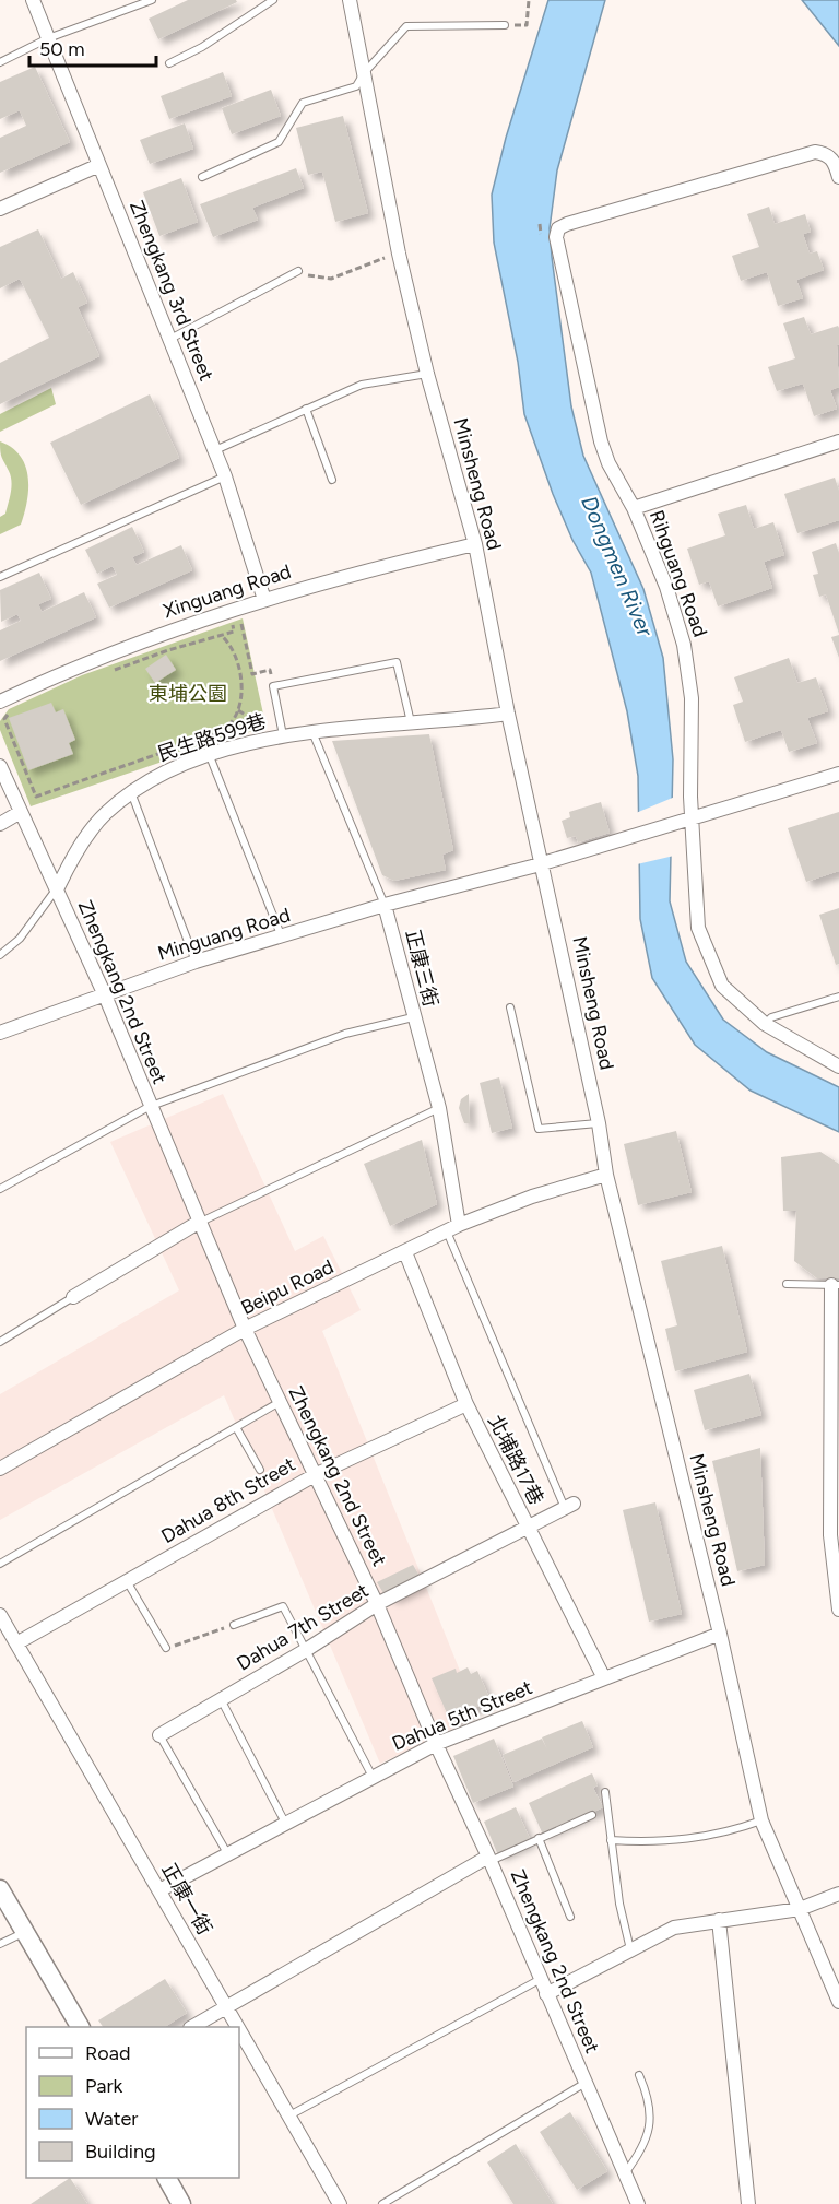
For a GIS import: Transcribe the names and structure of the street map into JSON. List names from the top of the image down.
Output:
{
  "streets": {
    "street": [
      "Zhengkang 3rd Street",
      "Minsheng Road",
      "Rihguang Road",
      "Xinguang Road",
      "民生路599巷",
      "Minguang Road",
      "正康三街",
      "Zhengkang 2nd Street",
      "Beipu Road",
      "北埔路17巷",
      "Dahua 8th Street",
      "Dahua 7th Street",
      "Dahua 5th Street",
      "正康一街"
    ]
  },
  "crossings": [
    ["Zhengkang 3rd Street", "Xinguang Road"],
    ["Minsheng Road", "Xinguang Road"],
    ["Minsheng Road", "民生路599巷"],
    ["Minsheng Road", "Minguang Road"],
    ["Minsheng Road", "Beipu Road"],
    ["Minsheng Road", "Dahua 5th Street"],
    ["民生路599巷", "正康三街"],
    ["民生路599巷", "Zhengkang 2nd Street"],
    ["Minguang Road", "正康三街"],
    ["Minguang Road", "Zhengkang 2nd Street"],
    ["正康三街", "Beipu Road"],
    ["Zhengkang 2nd Street", "Beipu Road"],
    ["Zhengkang 2nd Street", "Dahua 8th Street"],
    ["Zhengkang 2nd Street", "Dahua 7th Street"],
    ["Zhengkang 2nd Street", "Dahua 5th Street"],
    ["Beipu Road", "北埔路17巷"],
    ["北埔路17巷", "Dahua 8th Street"],
    ["北埔路17巷", "Dahua 7th Street"],
    ["北埔路17巷", "Dahua 5th Street"],
    ["Dahua 8th Street", "正康一街"],
    ["Dahua 5th Street", "正康一街"]
  ],
  "water": ["Dongmen River"],
  "parks": ["東埔公園"],
  "legend": [
    "Road",
    "Park",
    "Water",
    "Building"
  ],
  "scale_bar": "50 m"
}
